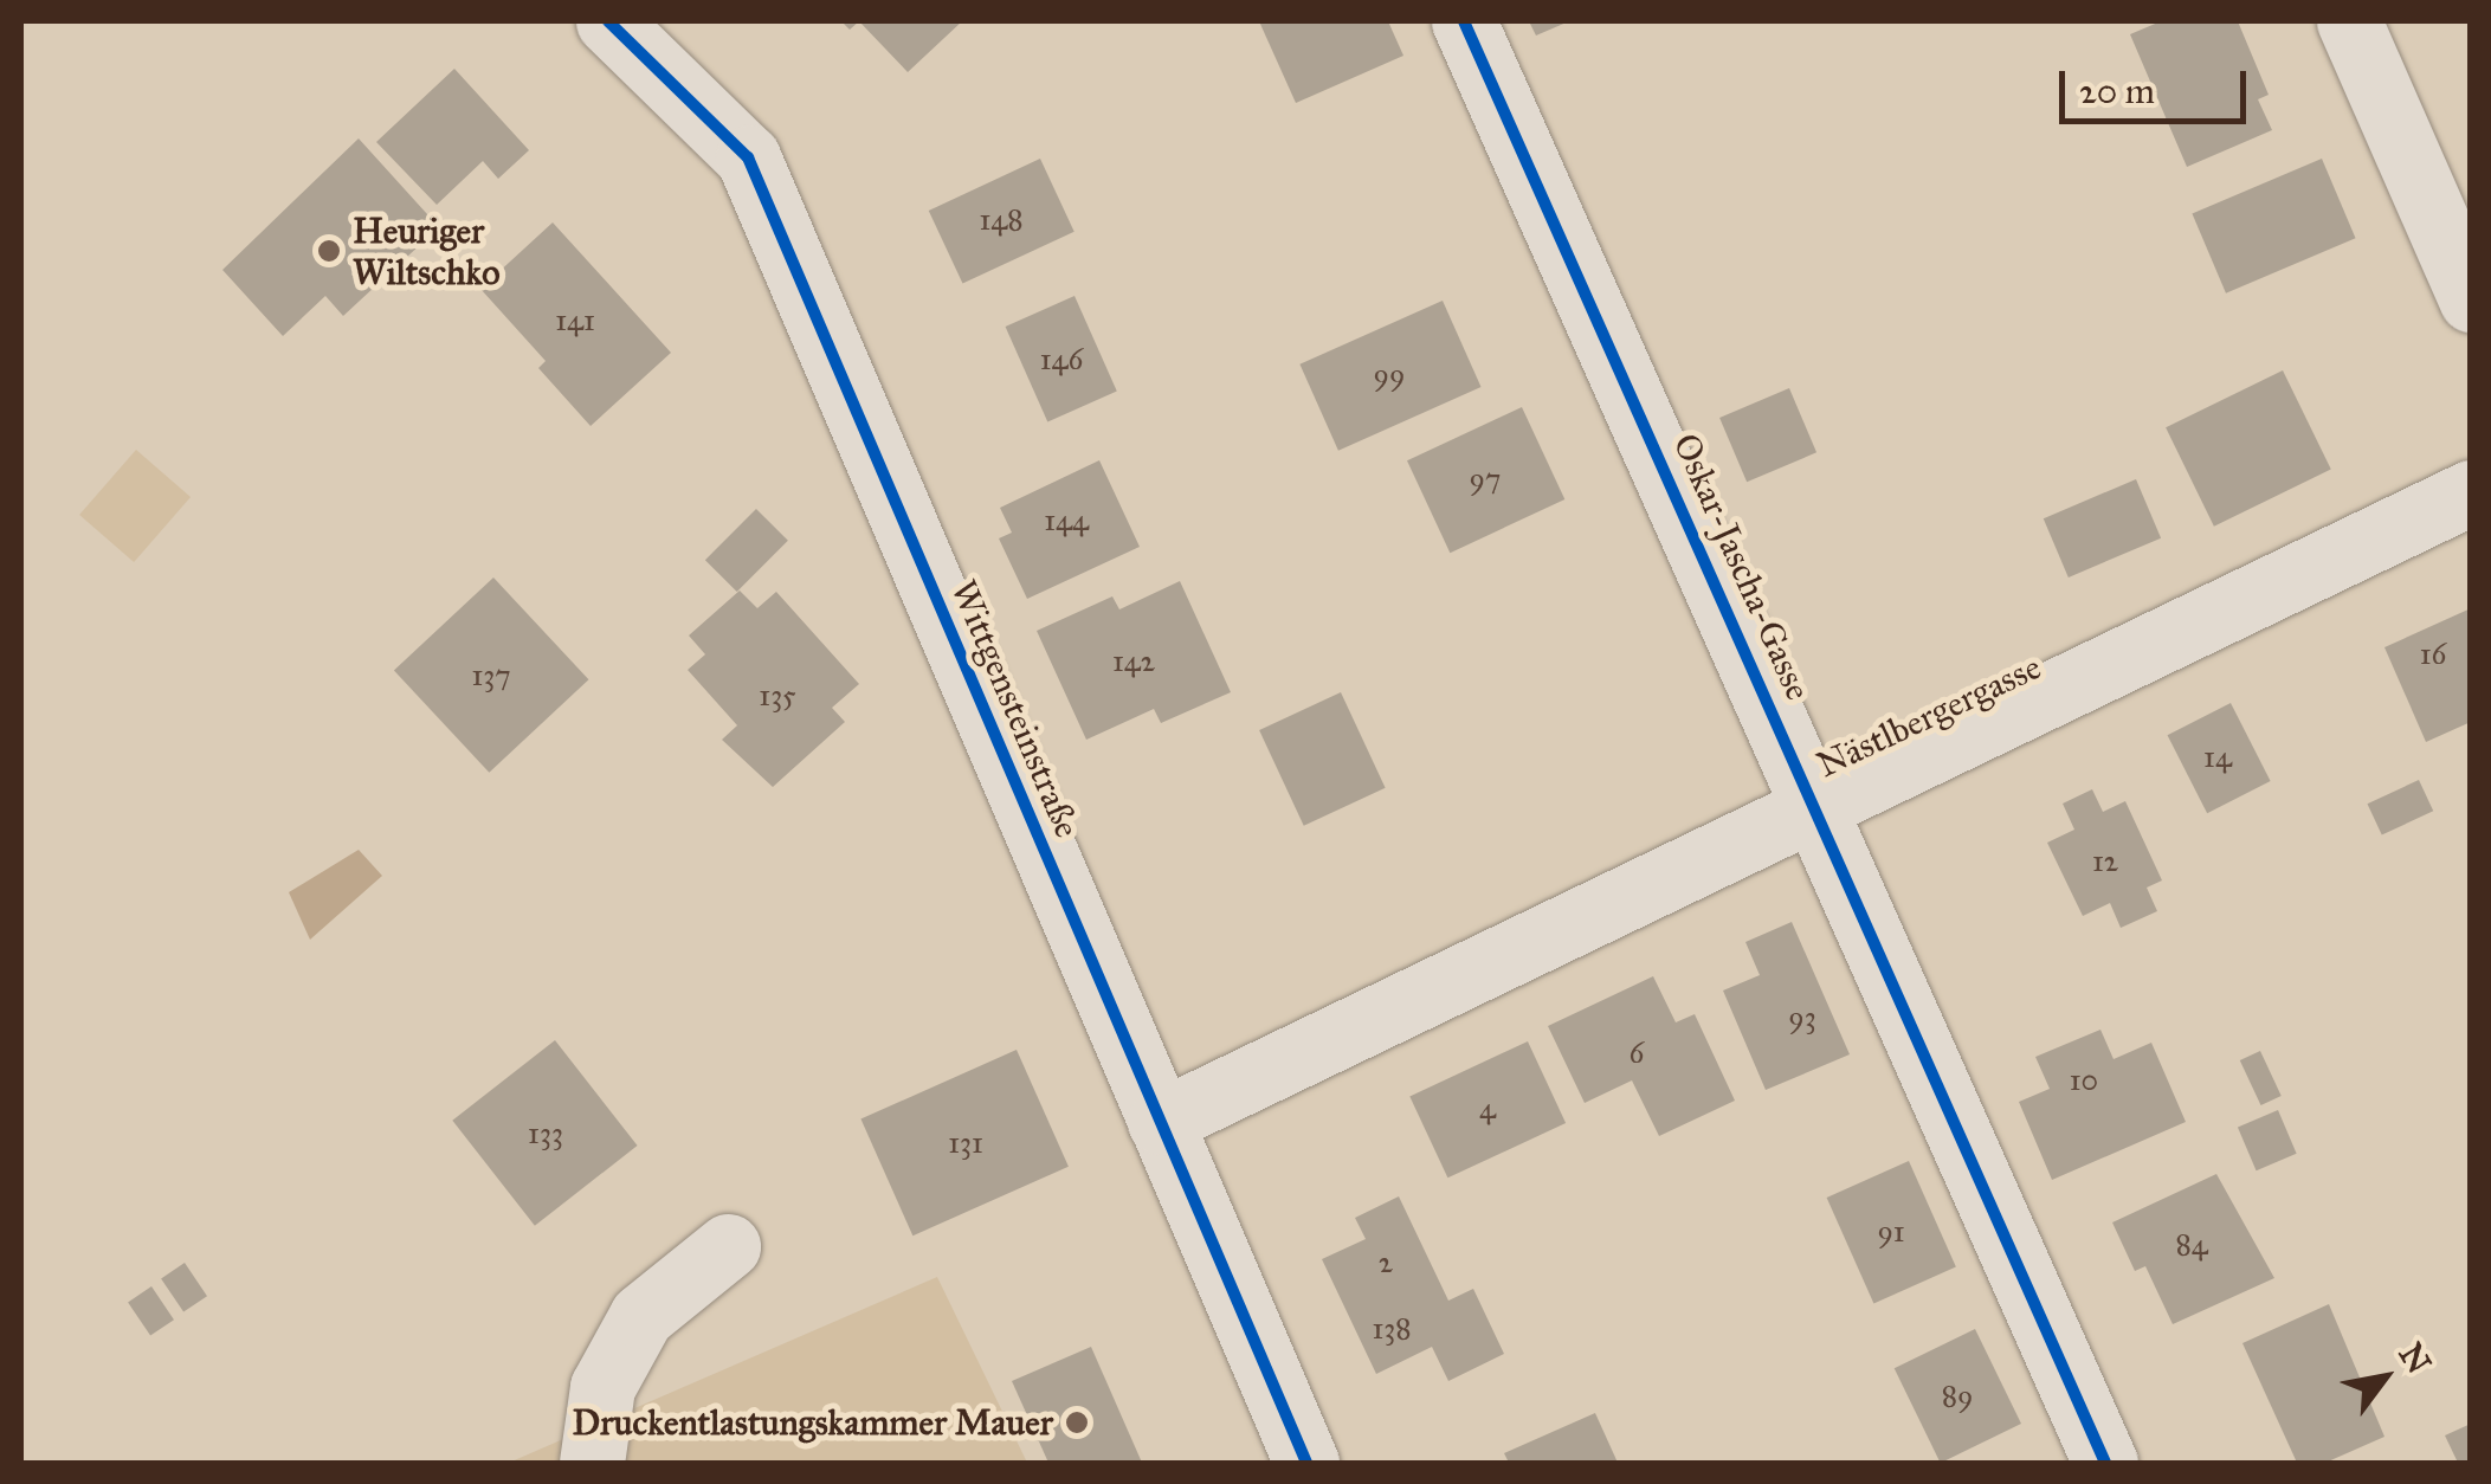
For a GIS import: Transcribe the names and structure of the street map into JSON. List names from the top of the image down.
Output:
{
  "streets": {
    "street": ["Oskar-Jascha-Gasse", "Wittgensteinstraße", "Nästlbergergasse"]
  },
  "crossings": [
    ["Oskar-Jascha-Gasse", "Nästlbergergasse"],
    ["Wittgensteinstraße", "Nästlbergergasse"]
  ],
  "places": ["Heuriger Wiltschko", "Druckentlastungskammer Mauer"],
  "house_numbers": [
    "148",
    "141",
    "146",
    "99",
    "97",
    "144",
    "16",
    "142",
    "137",
    "135",
    "14",
    "12",
    "93",
    "6",
    "10",
    "4",
    "133",
    "131",
    "91",
    "84",
    "2",
    "138",
    "89"
  ],
  "scale_bar": "20 m",
  "north": "top right"
}
